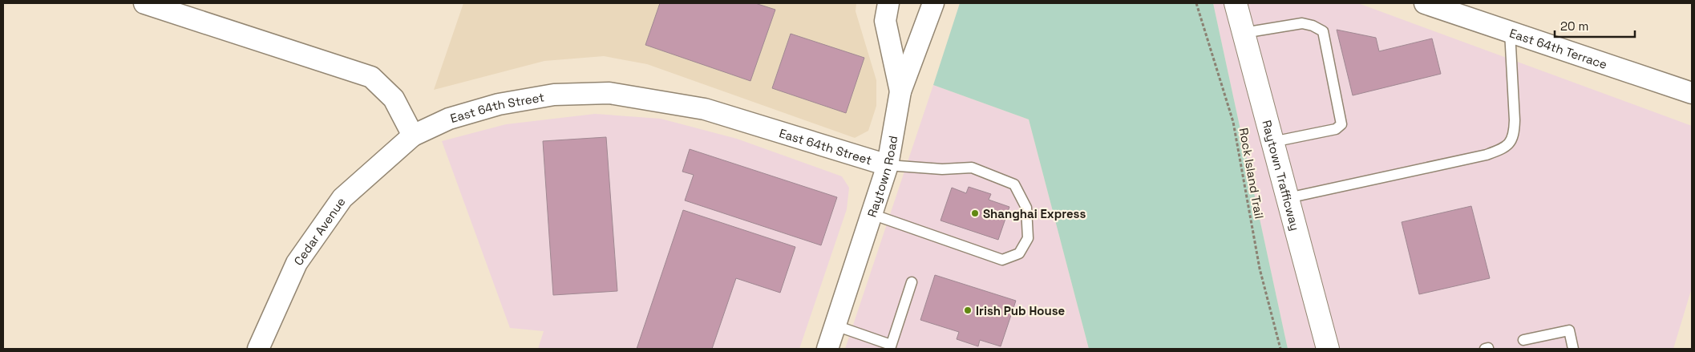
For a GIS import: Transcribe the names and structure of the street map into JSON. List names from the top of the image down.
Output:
{
  "streets": {
    "main road": ["Raytown Trafficway"],
    "street": [
      "East 64th Terrace",
      "East 64th Street",
      "Raytown Road",
      "Cedar Avenue"
    ],
    "path": ["Rock Island Trail"]
  },
  "crossings": [
    ["East 64th Street", "Raytown Road"],
    ["East 64th Street", "Cedar Avenue"]
  ],
  "places": ["Shanghai Express", "Irish Pub House"],
  "scale_bar": "20 m"
}
